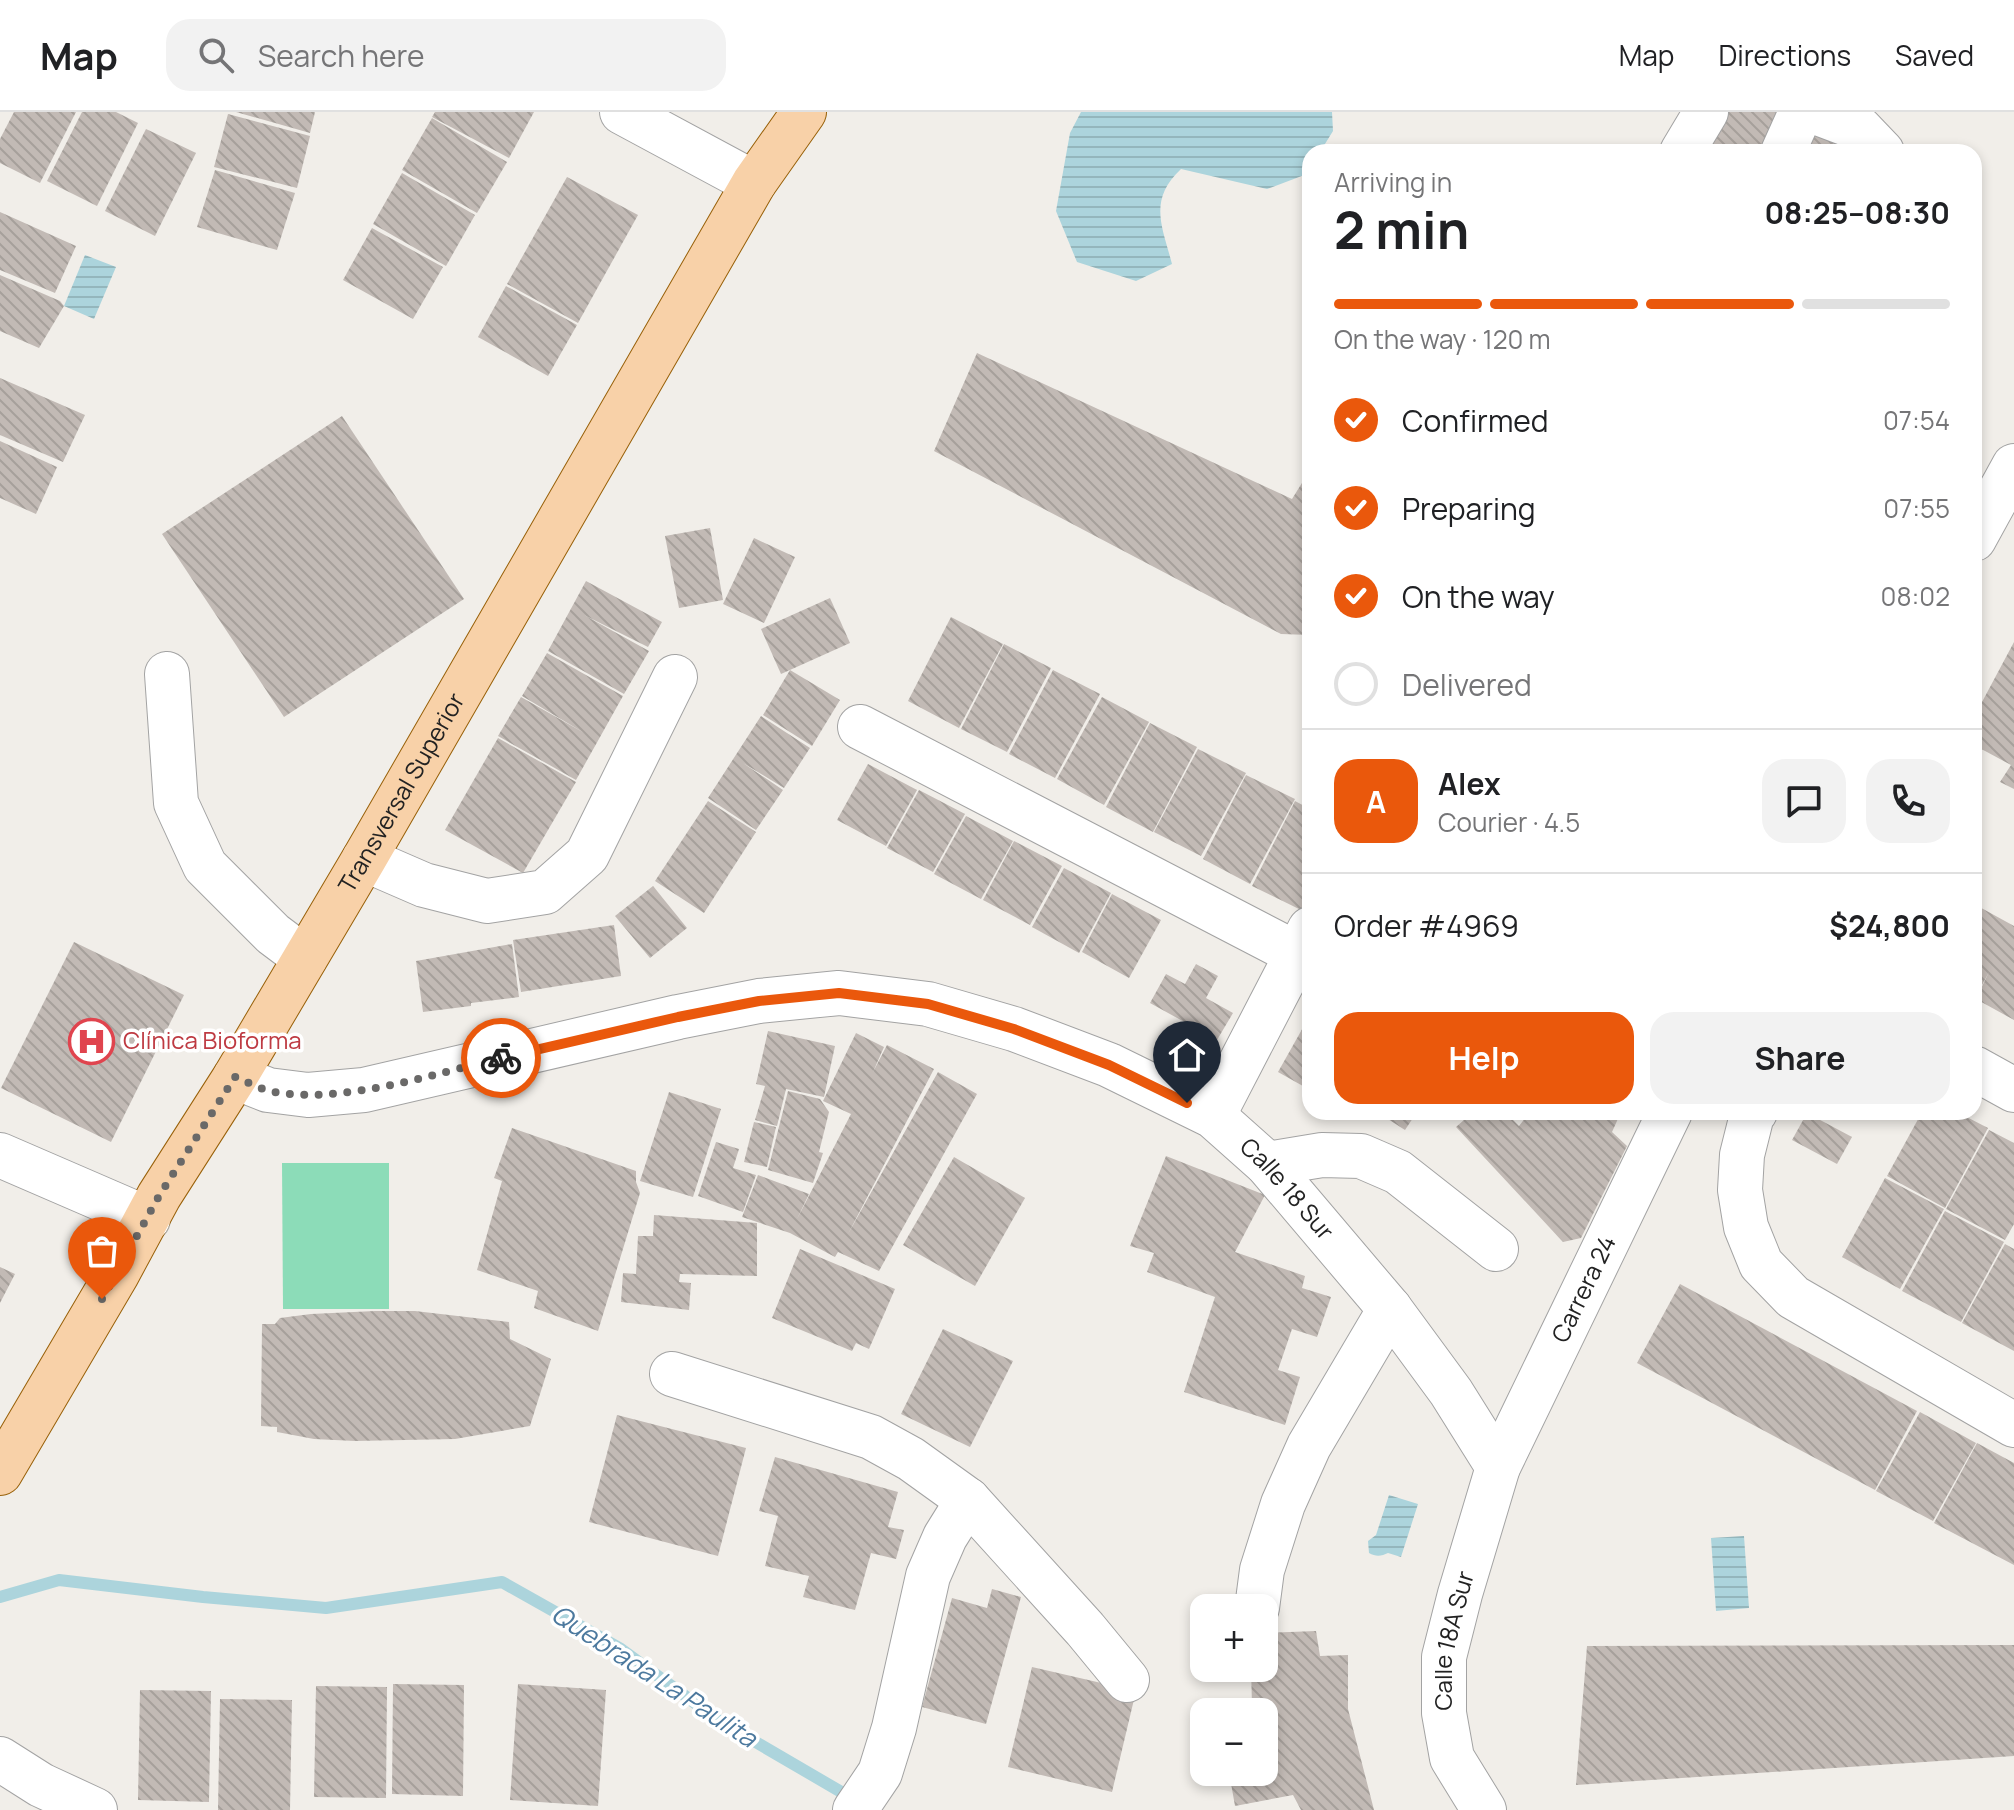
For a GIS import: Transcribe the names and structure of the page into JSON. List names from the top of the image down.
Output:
{
  "streets": {
    "main road": ["Transversal Superior"],
    "street": ["Calle 18 Sur", "Carrera 24", "Calle 18A Sur"]
  },
  "crossings": [
    ["Transversal Superior", "Calle 18 Sur"],
    ["Calle 18 Sur", "Carrera 24"],
    ["Calle 18 Sur", "Calle 18A Sur"],
    ["Carrera 24", "Calle 18A Sur"]
  ],
  "water": ["Quebrada La Paulita"],
  "places": {
    "hospital": ["Clínica Bioforma"]
  },
  "page": {
    "header": "Map",
    "search": "Search here",
    "nav": ["Map", "Directions", "Saved"],
    "heading": ["2 min", "Arriving in", "08:25–08:30"],
    "panel": [
      "Alex",
      "Courier · 4.5",
      "Order #4969",
      "$24,800"
    ],
    "bar": "On the way · 120 m",
    "list": [
      ["Confirmed", "07:54"],
      ["Preparing", "07:55"],
      ["On the way", "08:02"],
      "Delivered"
    ],
    "round": "A",
    "buttons": ["Help", "Share"],
    "map_buttons": ["+", "−"]
  }
}
